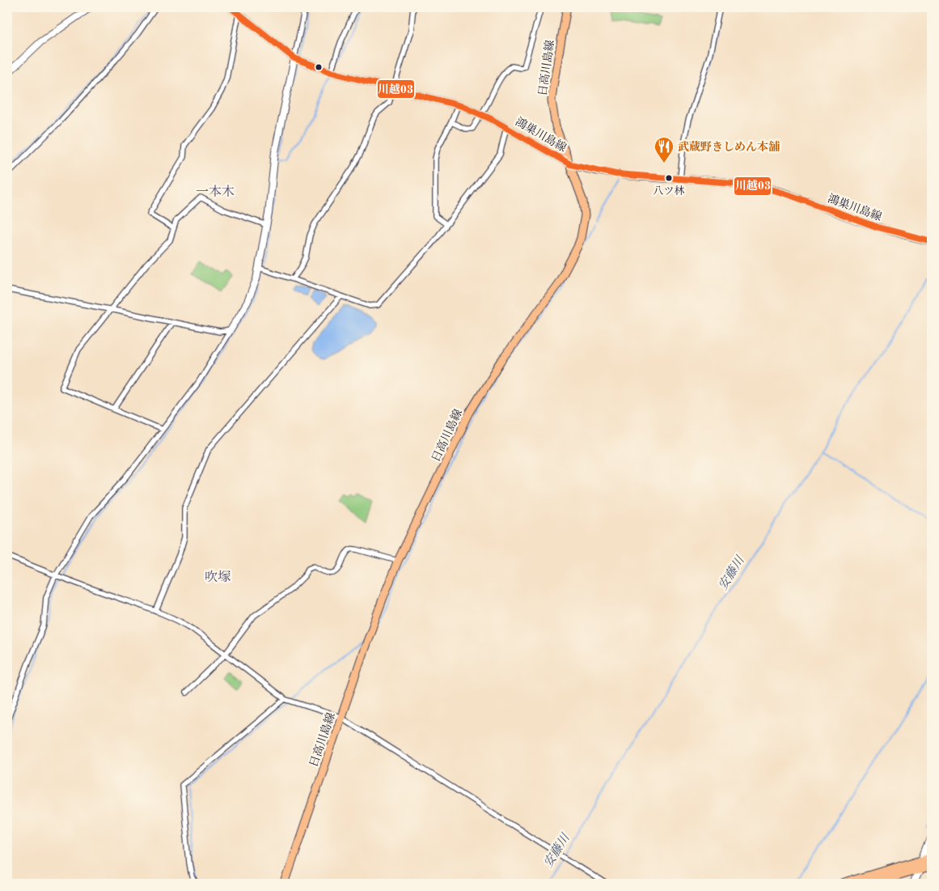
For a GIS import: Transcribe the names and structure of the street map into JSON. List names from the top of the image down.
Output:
{
  "streets": {
    "main road": ["日高川島線", "鴻巣川島線"]
  },
  "crossings": [
    ["日高川島線", "鴻巣川島線"]
  ],
  "districts": ["一本木", "吹塚"],
  "water": ["安藤川"],
  "places": {
    "restaurant": ["武蔵野きしめん本舗"],
    "other": ["八ツ林"]
  },
  "lines": ["transit line 川越03"]
}
